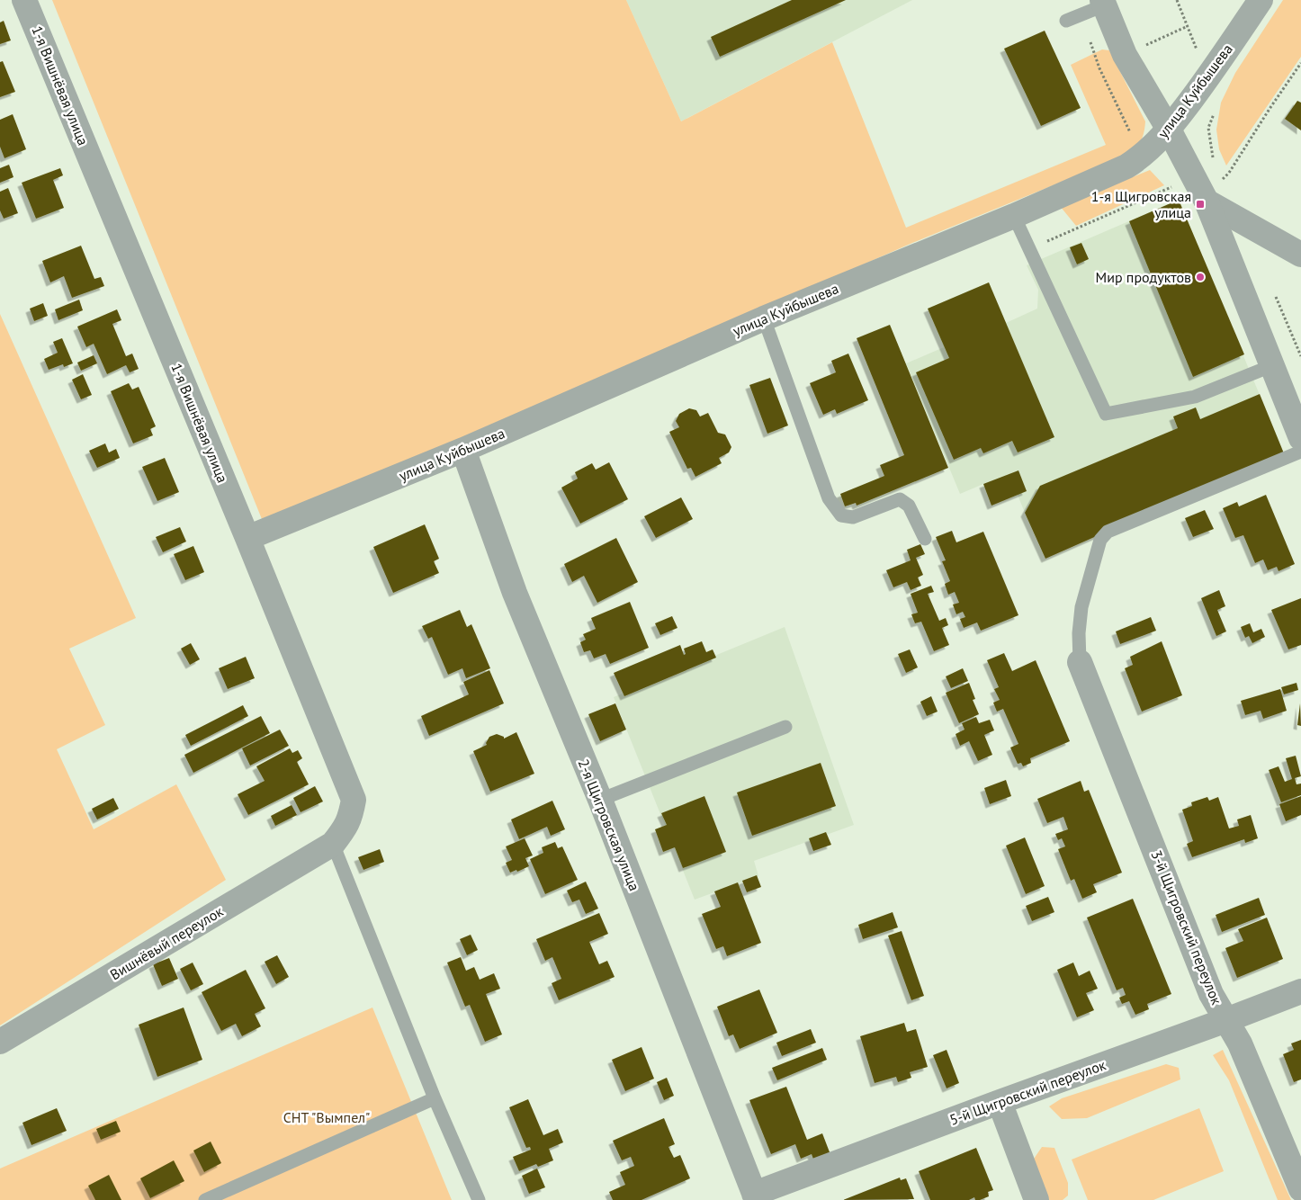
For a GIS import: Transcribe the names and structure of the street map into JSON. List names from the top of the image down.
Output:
{
  "streets": {
    "street": [
      "1-я Вишнёвая улица",
      "улица Куйбышева",
      "2-я Щигровская улица",
      "3-й Щигровский переулок",
      "Вишнёвый переулок",
      "5-й Щигровский переулок"
    ]
  },
  "crossings": [
    ["1-я Вишнёвая улица", "улица Куйбышева"],
    ["1-я Вишнёвая улица", "Вишнёвый переулок"],
    ["улица Куйбышева", "2-я Щигровская улица"],
    ["2-я Щигровская улица", "5-й Щигровский переулок"],
    ["3-й Щигровский переулок", "5-й Щигровский переулок"]
  ],
  "parks": ["СНТ \"Вымпел\""],
  "places": {
    "transit": ["1-я Щигровская улица"],
    "other": ["Мир продуктов"]
  }
}
